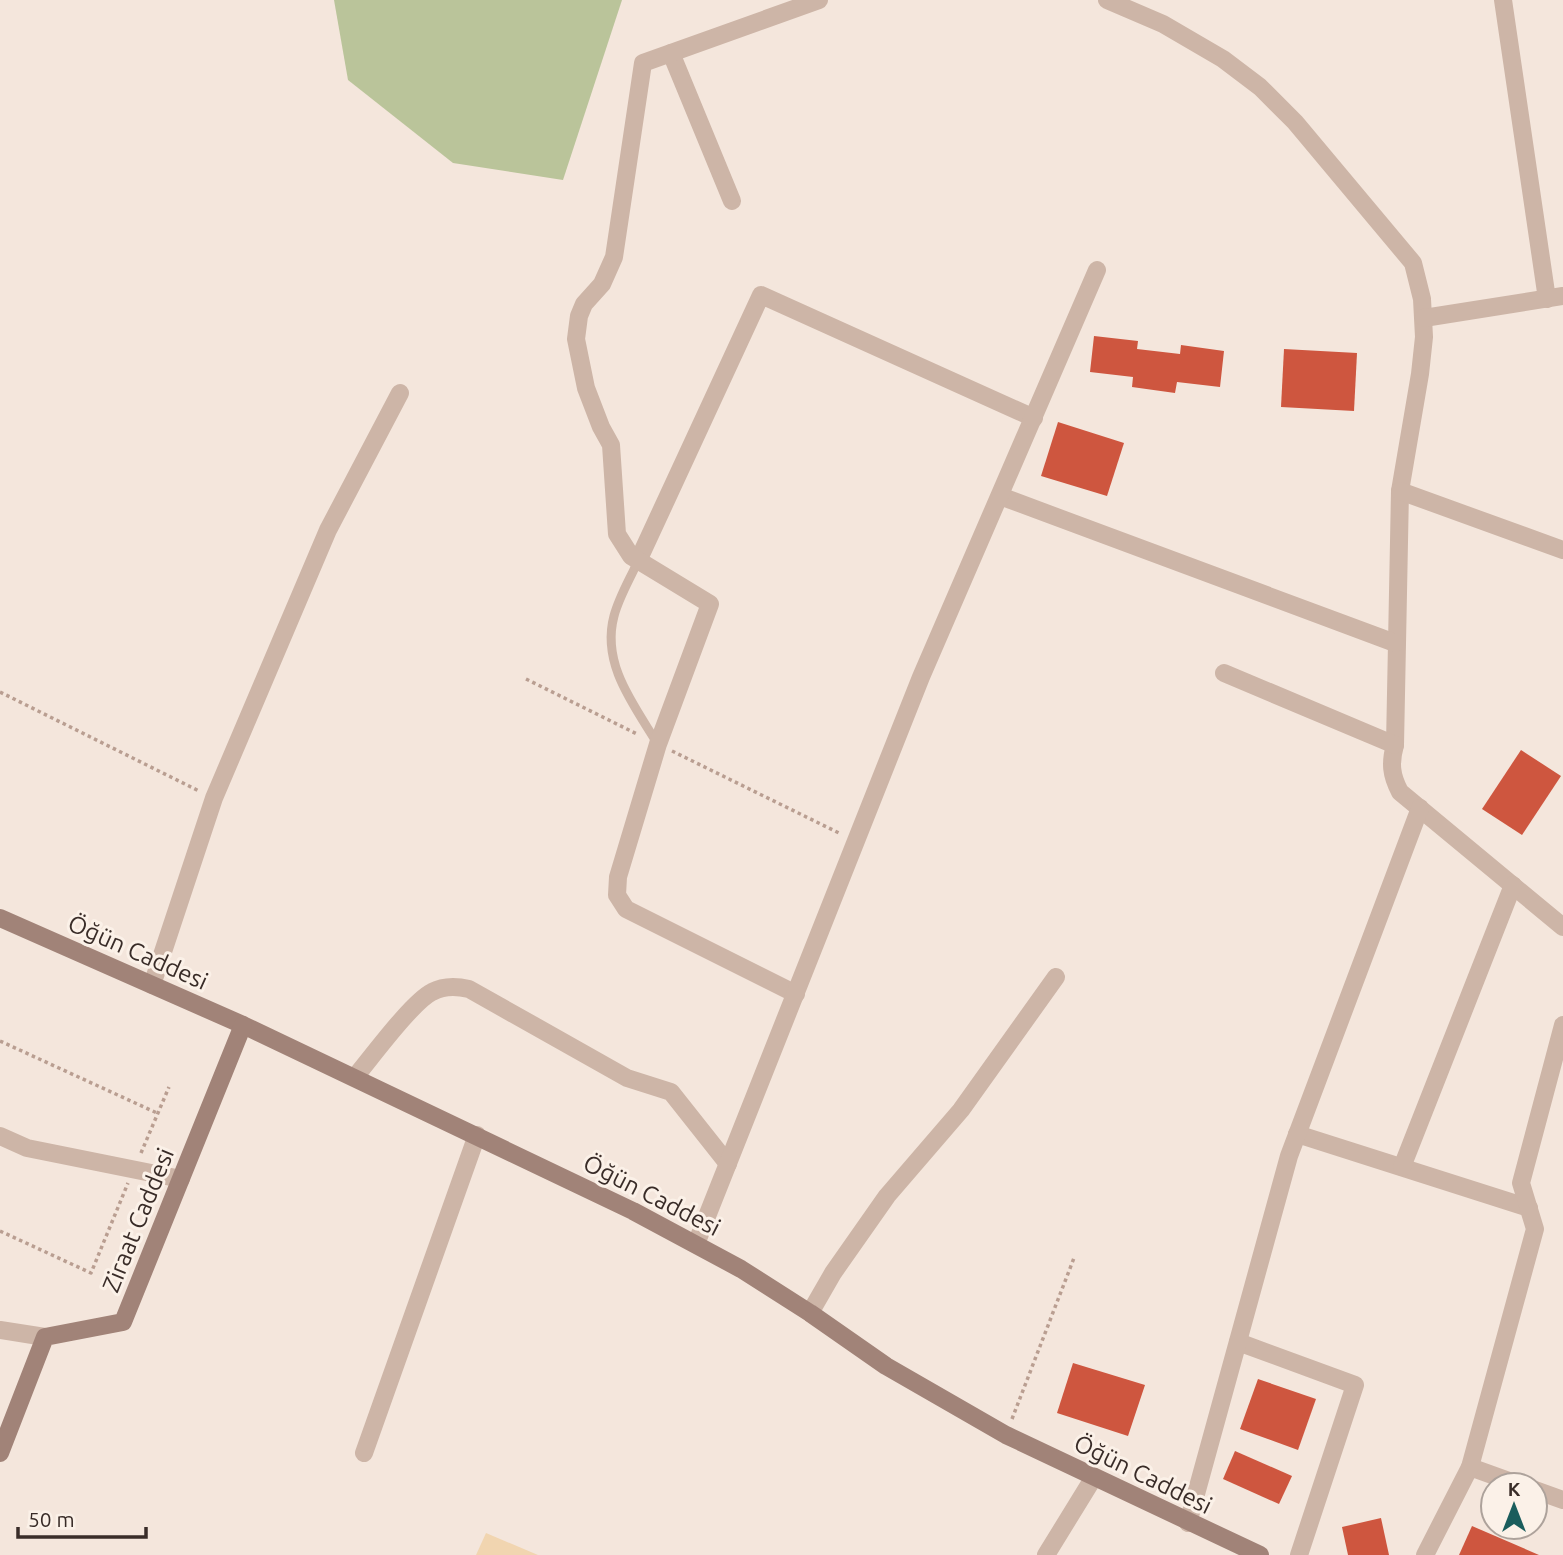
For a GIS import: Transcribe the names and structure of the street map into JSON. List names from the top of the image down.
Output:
{
  "streets": {
    "street": ["Öğün Caddesi", "Ziraat Caddesi"]
  },
  "crossings": [
    ["Öğün Caddesi", "Ziraat Caddesi"]
  ],
  "scale_bar": "50 m",
  "north": "top"
}
